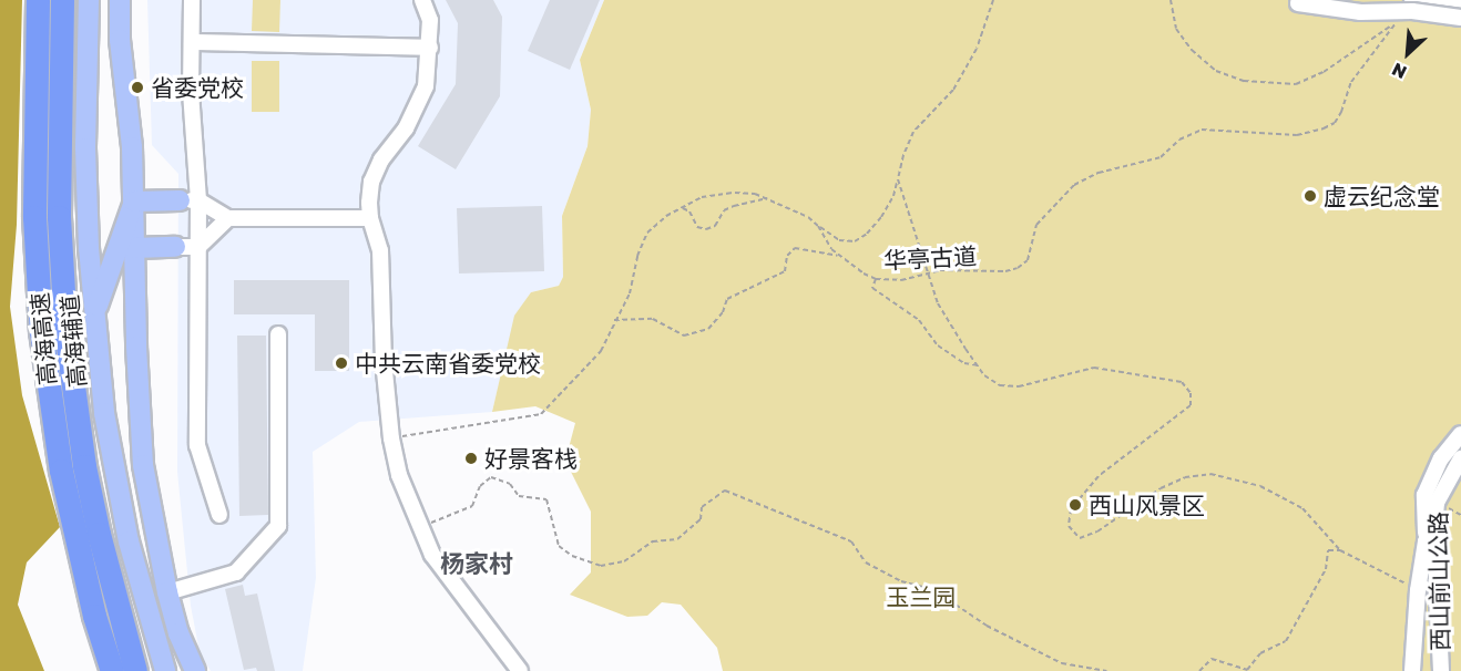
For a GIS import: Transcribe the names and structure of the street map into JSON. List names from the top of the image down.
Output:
{
  "streets": {
    "highway": ["高海高速"],
    "main road": ["高海辅道"],
    "street": ["西山前山公路"],
    "path": ["华亭古道"]
  },
  "districts": ["杨家村"],
  "parks": ["玉兰园"],
  "places": [
    "省委党校",
    "虚云纪念堂",
    "中共云南省委党校",
    "好景客栈",
    "西山风景区"
  ],
  "north": "bottom left"
}
